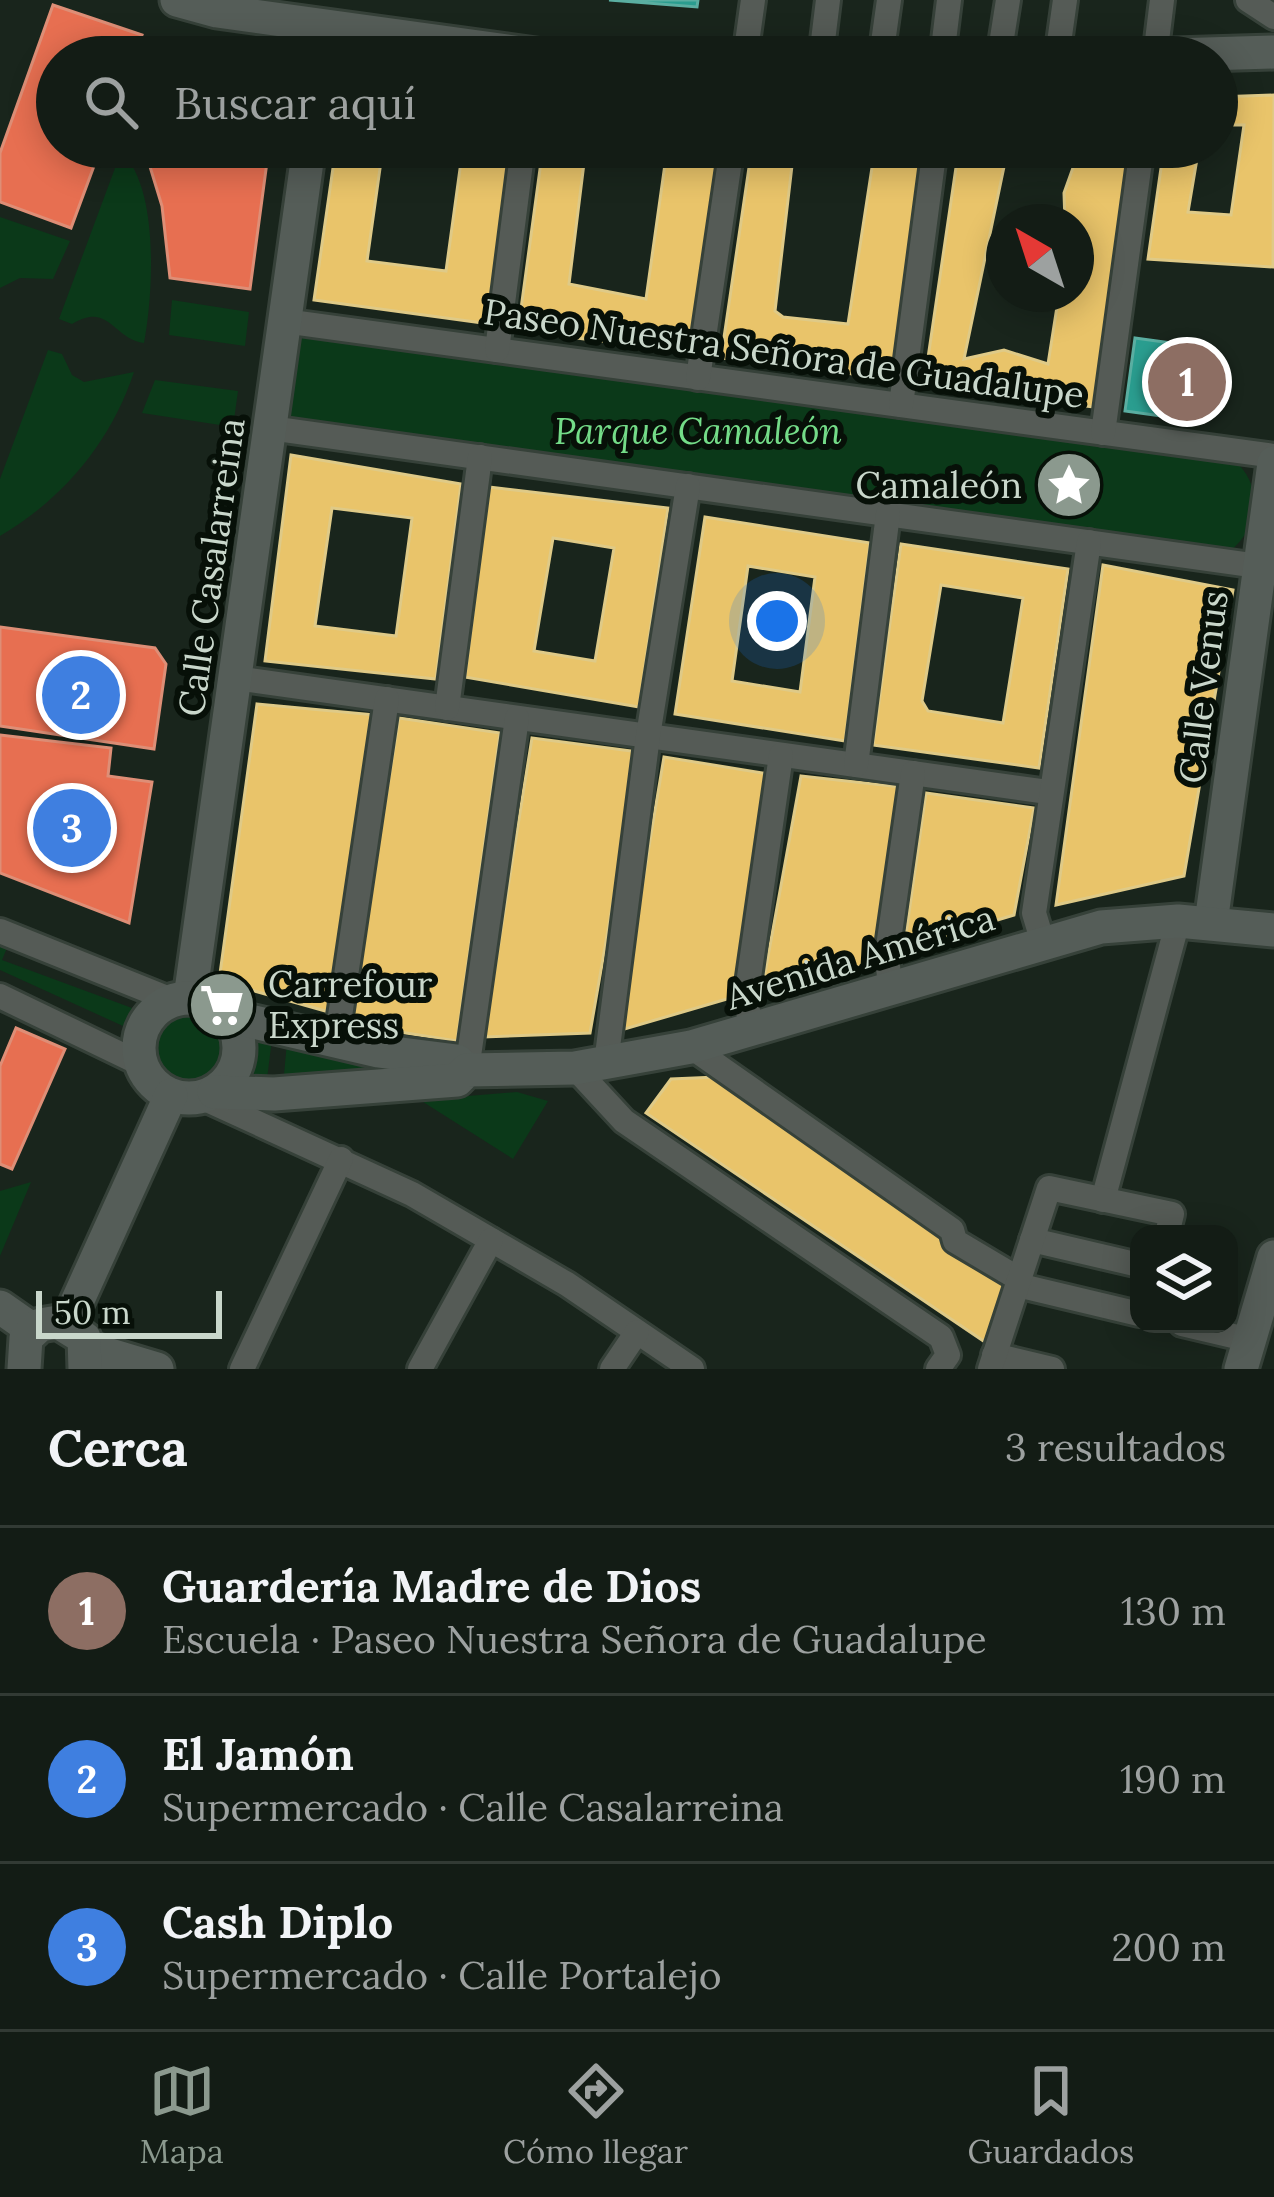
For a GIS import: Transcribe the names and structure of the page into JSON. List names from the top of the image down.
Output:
{
  "streets": {
    "street": [
      "Paseo Nuestra Señora de Guadalupe",
      "Calle Casalarreina",
      "Calle Venus",
      "Avenida América"
    ]
  },
  "crossings": [
    ["Paseo Nuestra Señora de Guadalupe", "Calle Casalarreina"],
    ["Paseo Nuestra Señora de Guadalupe", "Calle Venus"],
    ["Calle Casalarreina", "Avenida América"],
    ["Calle Venus", "Avenida América"]
  ],
  "parks": ["Parque Camaleón"],
  "places": {
    "place": ["Camaleón"],
    "supermarket": ["Carrefour Express"]
  },
  "scale_bar": "50 m",
  "north": "top left",
  "page": {
    "search": "Buscar aquí",
    "pins": ["1", "2", "3"],
    "scale": "50 m",
    "heading": ["Cerca", "3 resultados"],
    "list": [
      {
        "mark": "1",
        "name": "Guardería Madre de Dios",
        "note": "Escuela · Paseo Nuestra Señora de Guadalupe",
        "value": "130 m"
      },
      {
        "mark": "2",
        "name": "El Jamón",
        "note": "Supermercado · Calle Casalarreina",
        "value": "190 m"
      },
      {
        "mark": "3",
        "name": "Cash Diplo",
        "note": "Supermercado · Calle Portalejo",
        "value": "200 m"
      }
    ],
    "nav": ["Mapa", "Cómo llegar", "Guardados"]
  }
}
